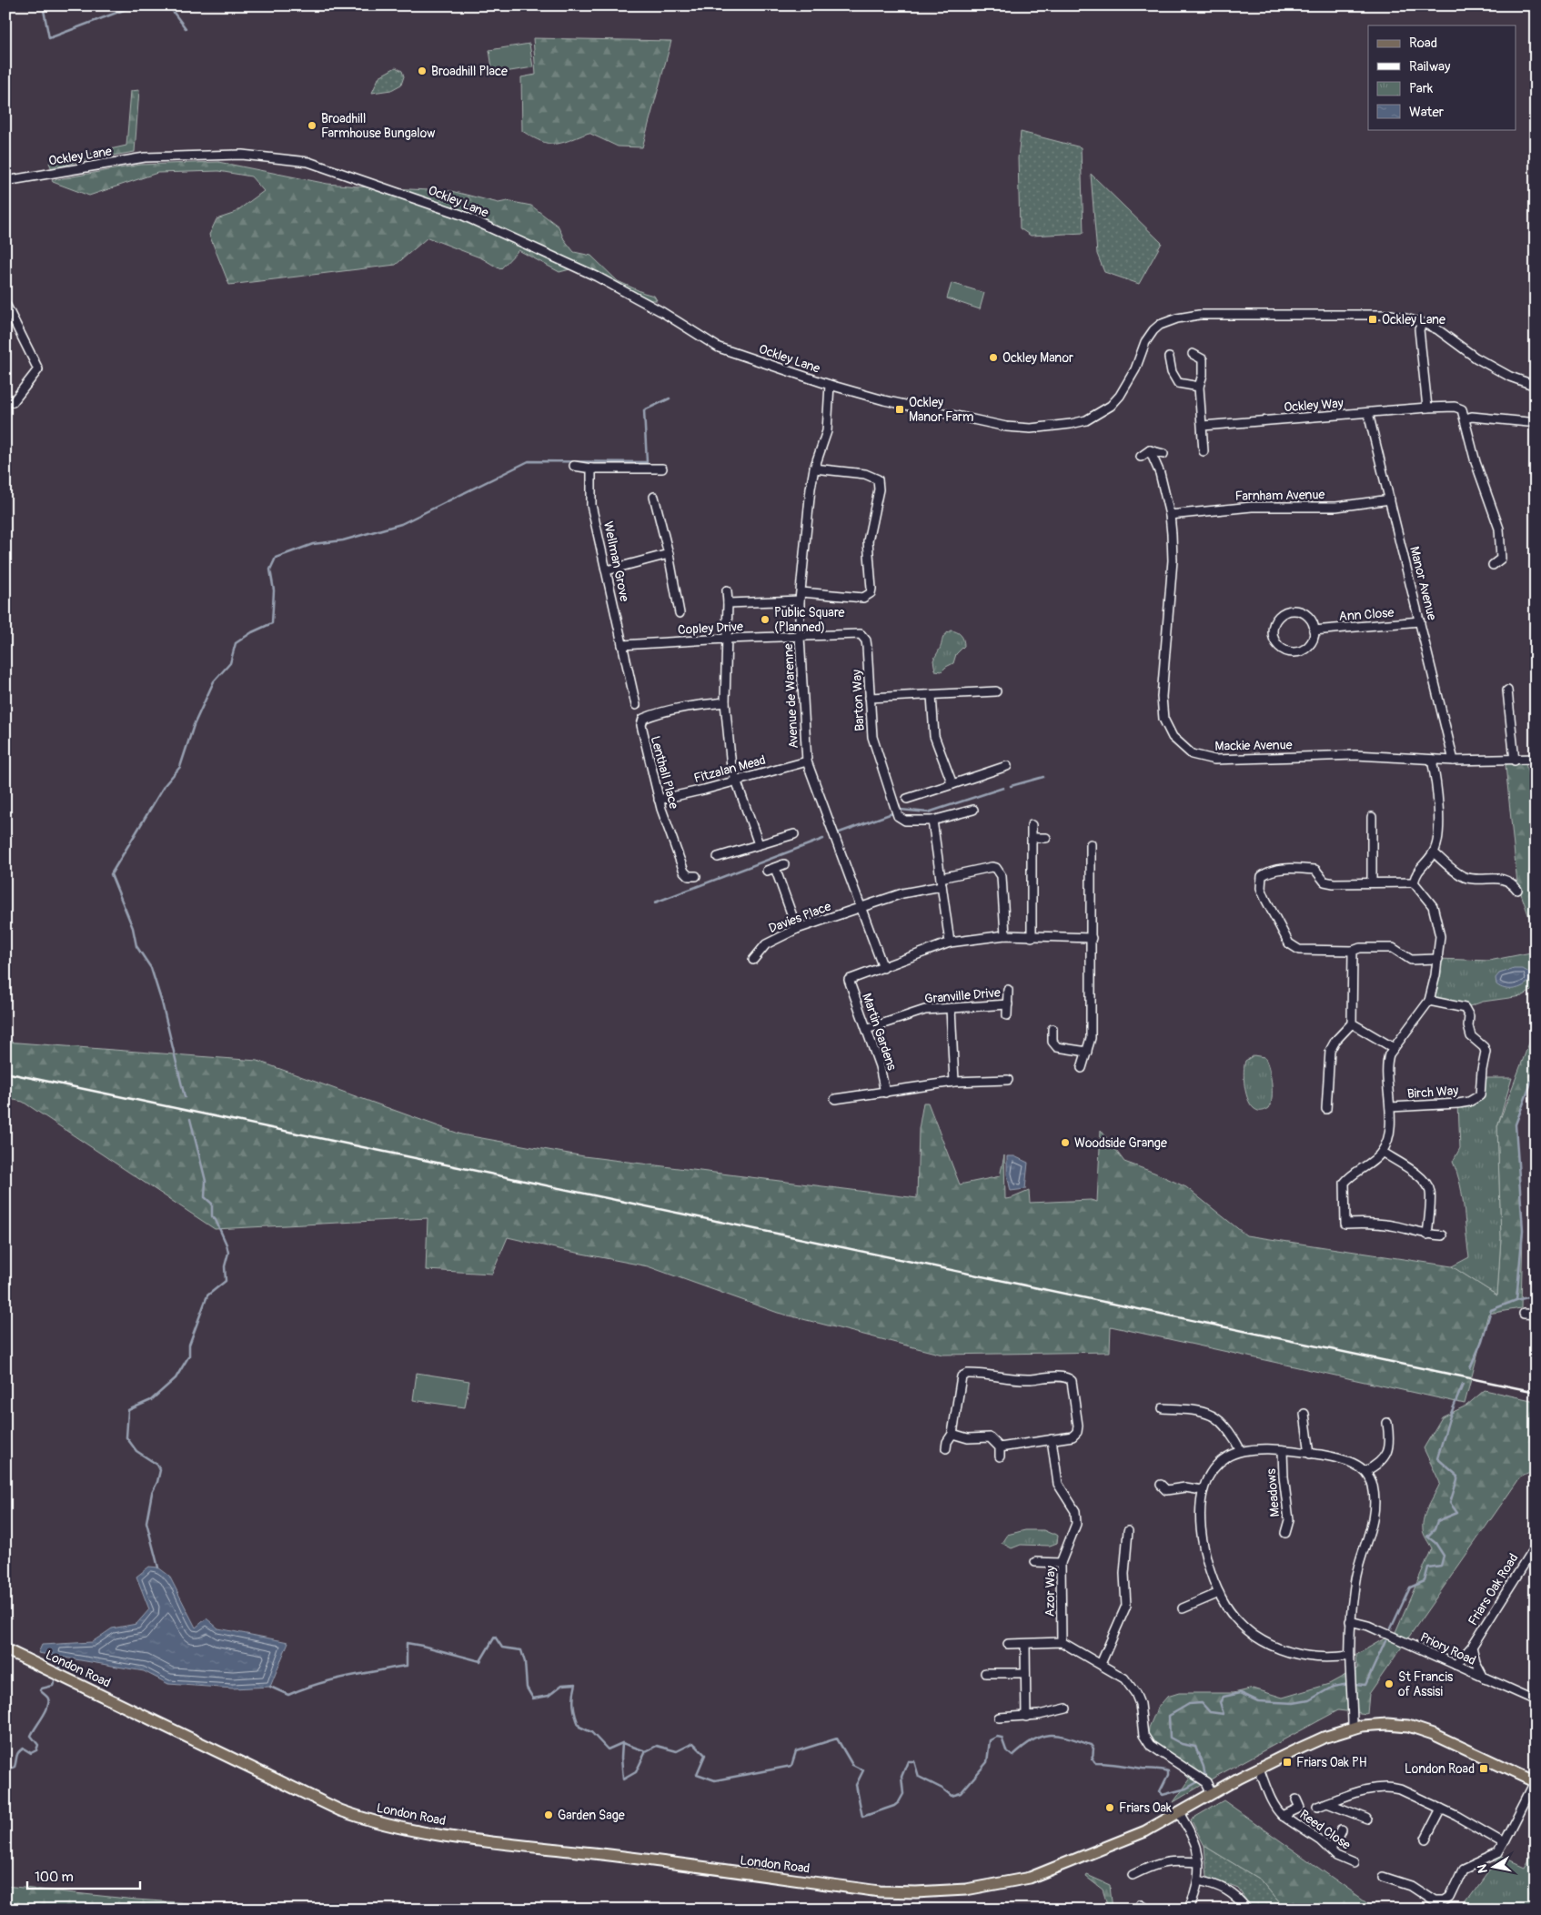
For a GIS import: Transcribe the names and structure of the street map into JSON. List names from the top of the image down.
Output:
{
  "streets": {
    "main road": ["London Road"],
    "street": [
      "Ockley Lane",
      "Ockley Way",
      "Farnham Avenue",
      "Wellman Grove",
      "Manor Avenue",
      "Ann Close",
      "Copley Drive",
      "Avenue de Warenne",
      "Barton Way",
      "Mackie Avenue",
      "Fitzalan Mead",
      "Lenthall Place",
      "Davies Place",
      "Granville Drive",
      "Martin Gardens",
      "Birch Way",
      "Meadows",
      "Friars Oak Road",
      "Azor Way",
      "Priory Road",
      "Reed Close"
    ]
  },
  "crossings": [
    ["Ockley Lane", "Avenue de Warenne"],
    ["Ockley Way", "Manor Avenue"],
    ["Farnham Avenue", "Manor Avenue"],
    ["Farnham Avenue", "Mackie Avenue"],
    ["Wellman Grove", "Copley Drive"],
    ["Manor Avenue", "Ann Close"],
    ["Manor Avenue", "Mackie Avenue"],
    ["Copley Drive", "Avenue de Warenne"],
    ["Copley Drive", "Barton Way"],
    ["Avenue de Warenne", "Barton Way"],
    ["Avenue de Warenne", "Fitzalan Mead"],
    ["Avenue de Warenne", "Davies Place"],
    ["Avenue de Warenne", "Martin Gardens"],
    ["Fitzalan Mead", "Lenthall Place"],
    ["Granville Drive", "Martin Gardens"],
    ["Friars Oak Road", "Priory Road"],
    ["London Road", "Reed Close"]
  ],
  "places": {
    "other": [
      "Broadhill Place",
      "Broadhill Farmhouse Bungalow",
      "Ockley Manor",
      "Public Square (Planned)",
      "Woodside Grange",
      "St Francis of Assisi",
      "Friars Oak",
      "Garden Sage"
    ],
    "transit": [
      "Ockley Lane",
      "Ockley Manor Farm",
      "Friars Oak PH",
      "London Road"
    ]
  },
  "legend": [
    "Road",
    "Railway",
    "Park",
    "Water"
  ],
  "scale_bar": "100 m",
  "north": "left"
}
